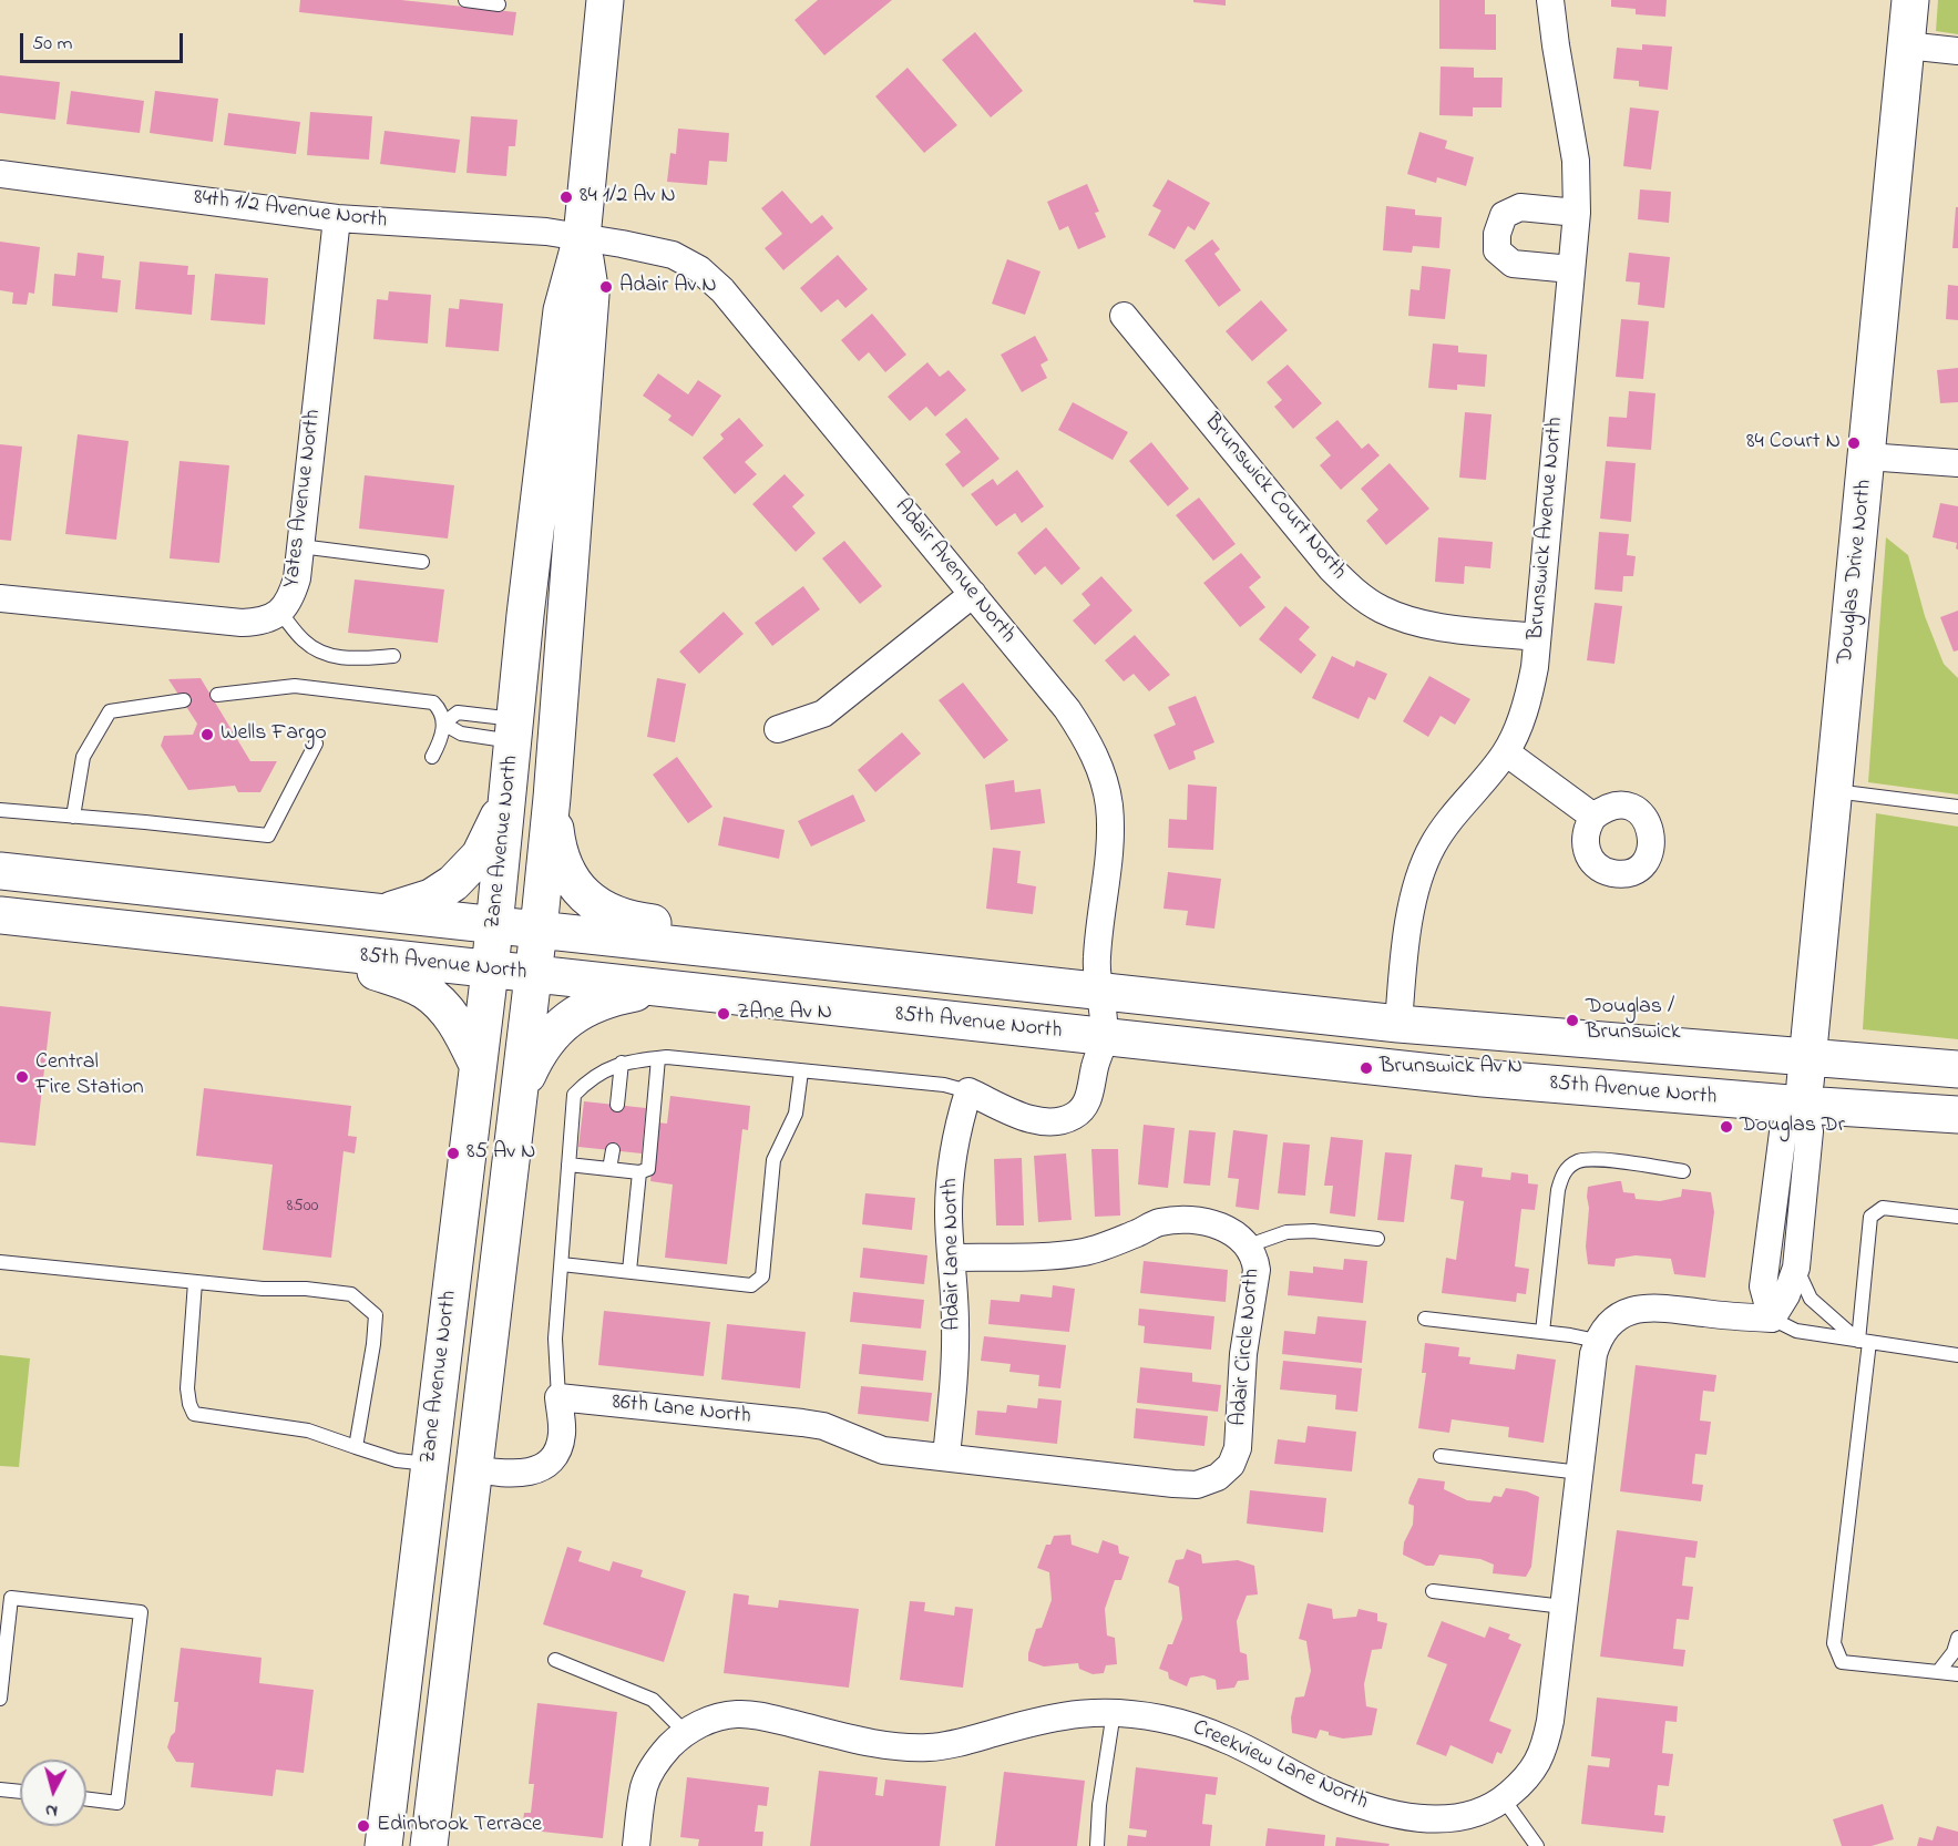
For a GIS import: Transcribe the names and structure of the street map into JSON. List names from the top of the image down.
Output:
{
  "streets": {
    "main road": ["Douglas Drive North", "Zane Avenue North", "85th Avenue North"],
    "street": [
      "84th 1/2 Avenue North",
      "Brunswick Court North",
      "Yates Avenue North",
      "Brunswick Avenue North",
      "Adair Avenue North",
      "Adair Lane North",
      "Adair Circle North",
      "86th Lane North",
      "Creekview Lane North"
    ]
  },
  "crossings": [
    ["84th 1/2 Avenue North", "Yates Avenue North"],
    ["84th 1/2 Avenue North", "Adair Avenue North"],
    ["84th 1/2 Avenue North", "Zane Avenue North"],
    ["Brunswick Court North", "Brunswick Avenue North"],
    ["Brunswick Avenue North", "85th Avenue North"],
    ["Adair Avenue North", "Zane Avenue North"],
    ["Adair Avenue North", "85th Avenue North"],
    ["Douglas Drive North", "85th Avenue North"],
    ["Zane Avenue North", "85th Avenue North"],
    ["Adair Lane North", "Adair Circle North"],
    ["Adair Lane North", "86th Lane North"],
    ["Adair Circle North", "86th Lane North"]
  ],
  "places": [
    "84 1/2 Av N",
    "Adair Av N",
    "84 Court N",
    "Wells Fargo",
    "ZAne Av N",
    "Douglas / Brunswick",
    "Brunswick Av N",
    "Central Fire Station",
    "Douglas Dr",
    "85 Av N",
    "Edinbrook Terrace"
  ],
  "house_numbers": ["8500"],
  "scale_bar": "50 m",
  "north": "bottom"
}
